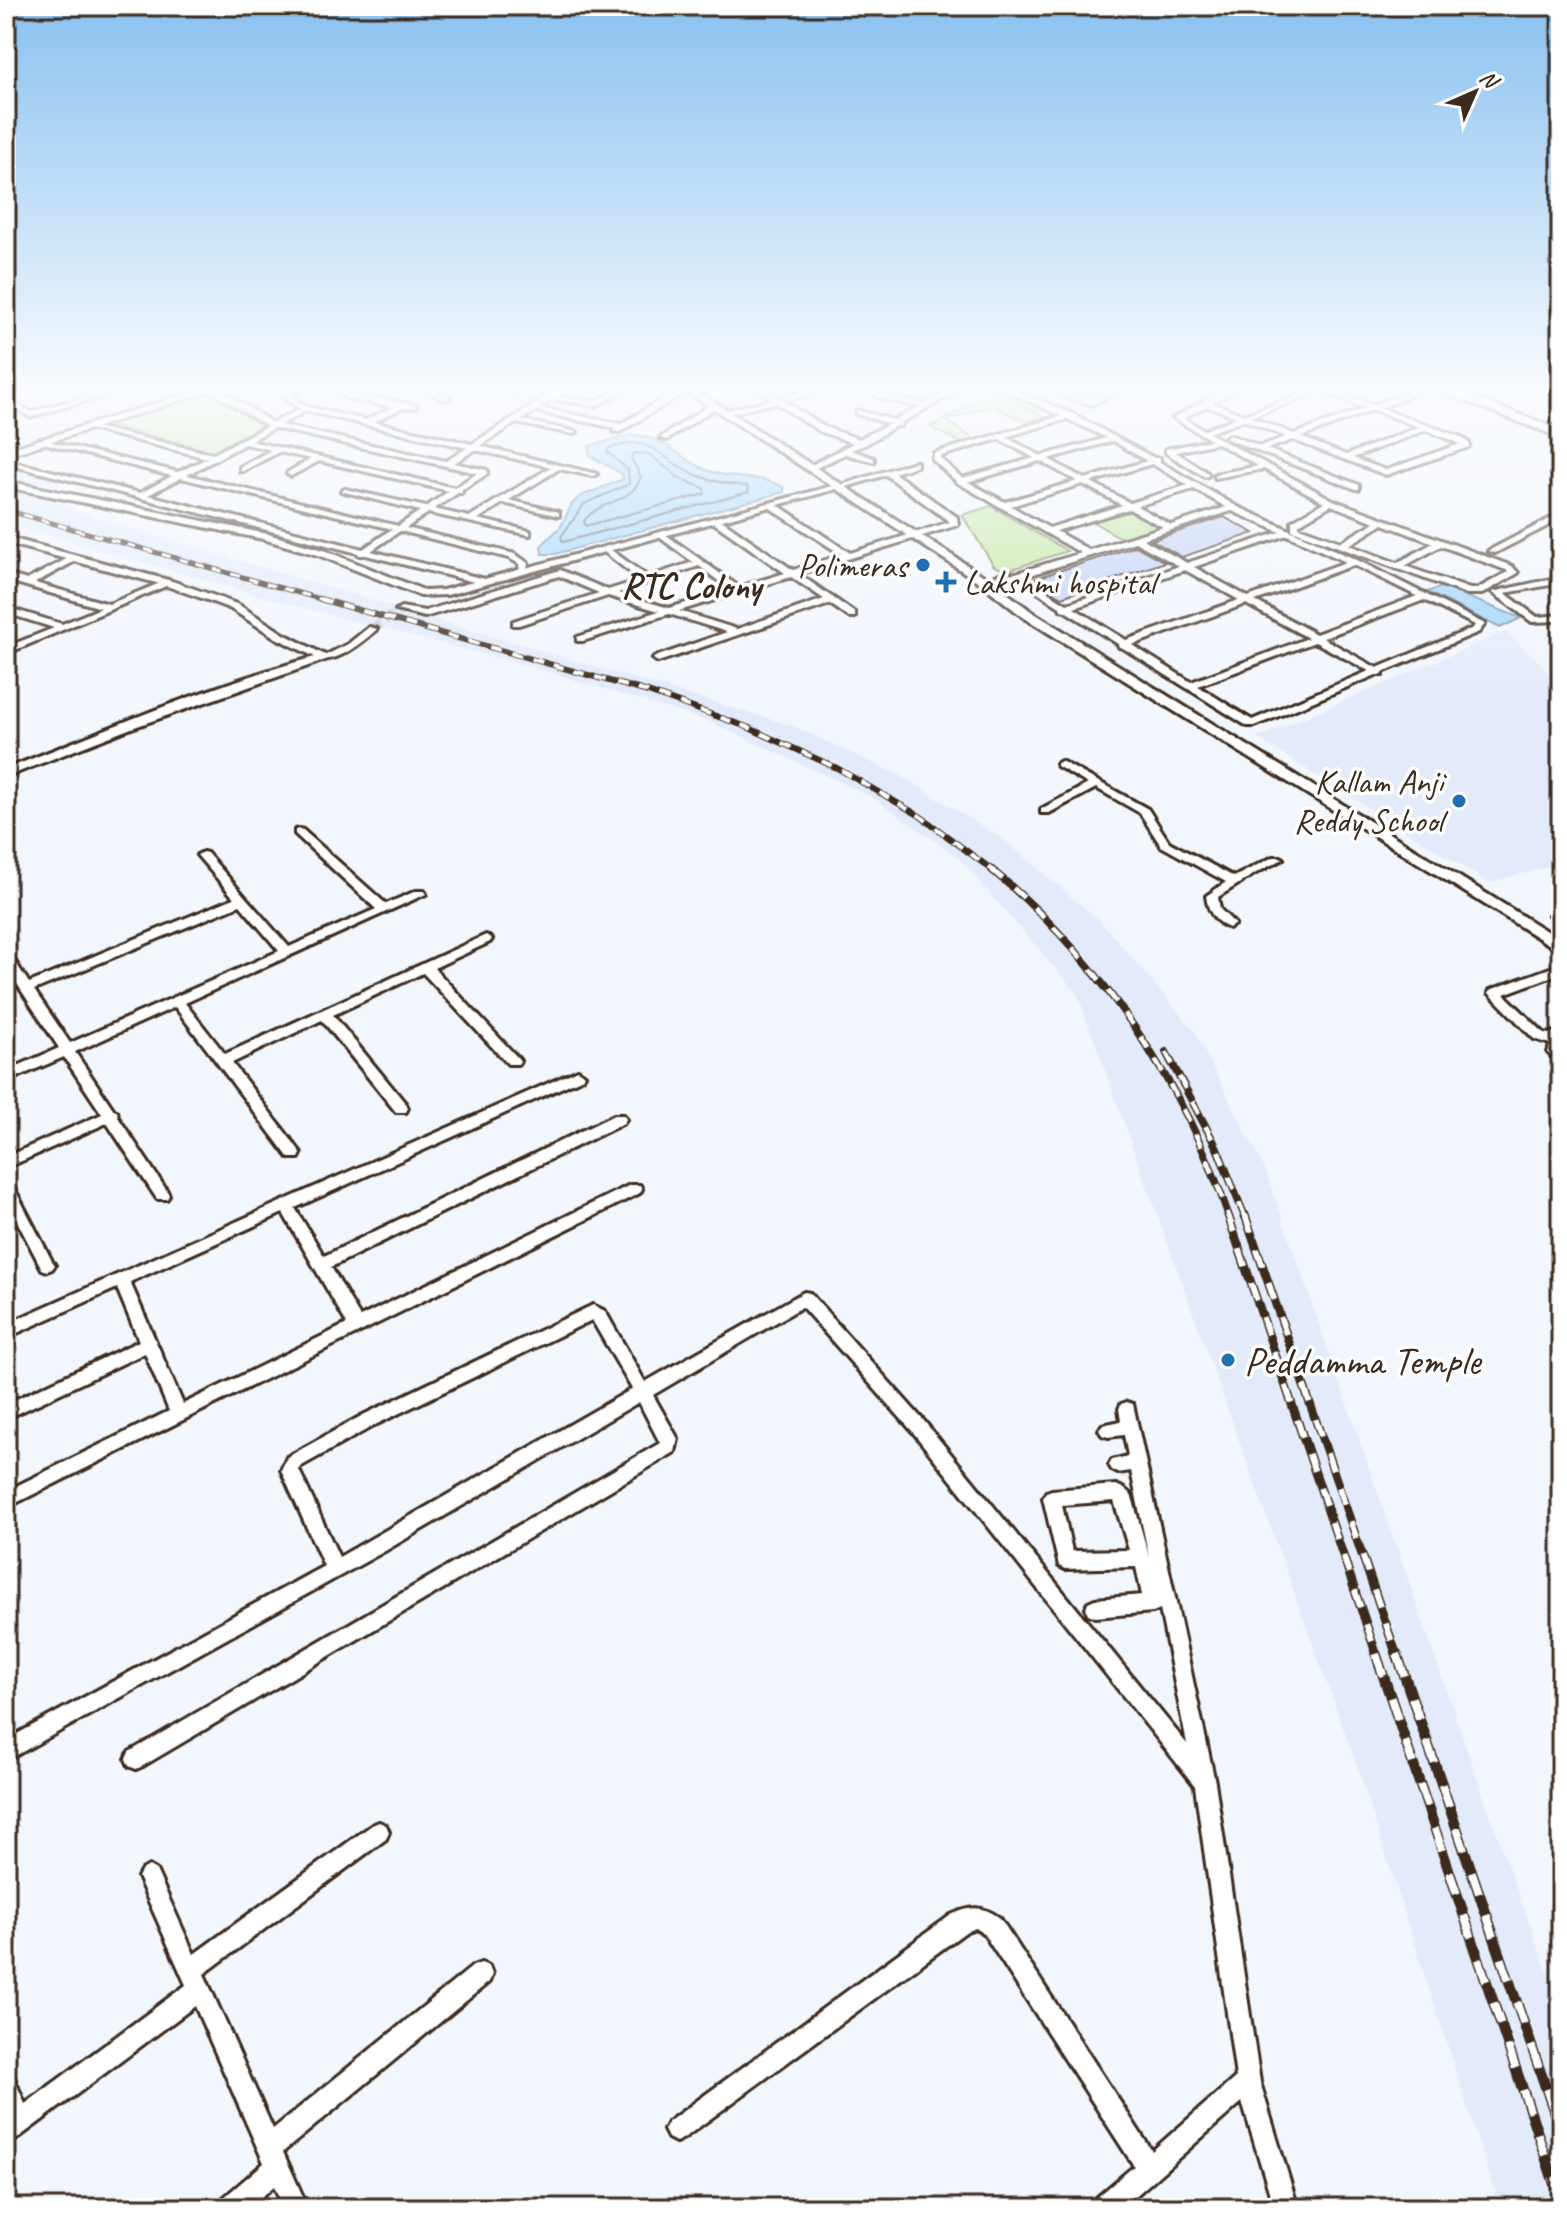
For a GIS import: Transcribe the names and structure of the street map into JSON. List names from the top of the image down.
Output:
{
  "districts": ["RTC Colony"],
  "places": {
    "other": ["Polimeras", "Kallam Anji Reddy School", "Peddamma Temple"],
    "health": ["Lakshmi hospital"]
  },
  "north": "top right"
}
